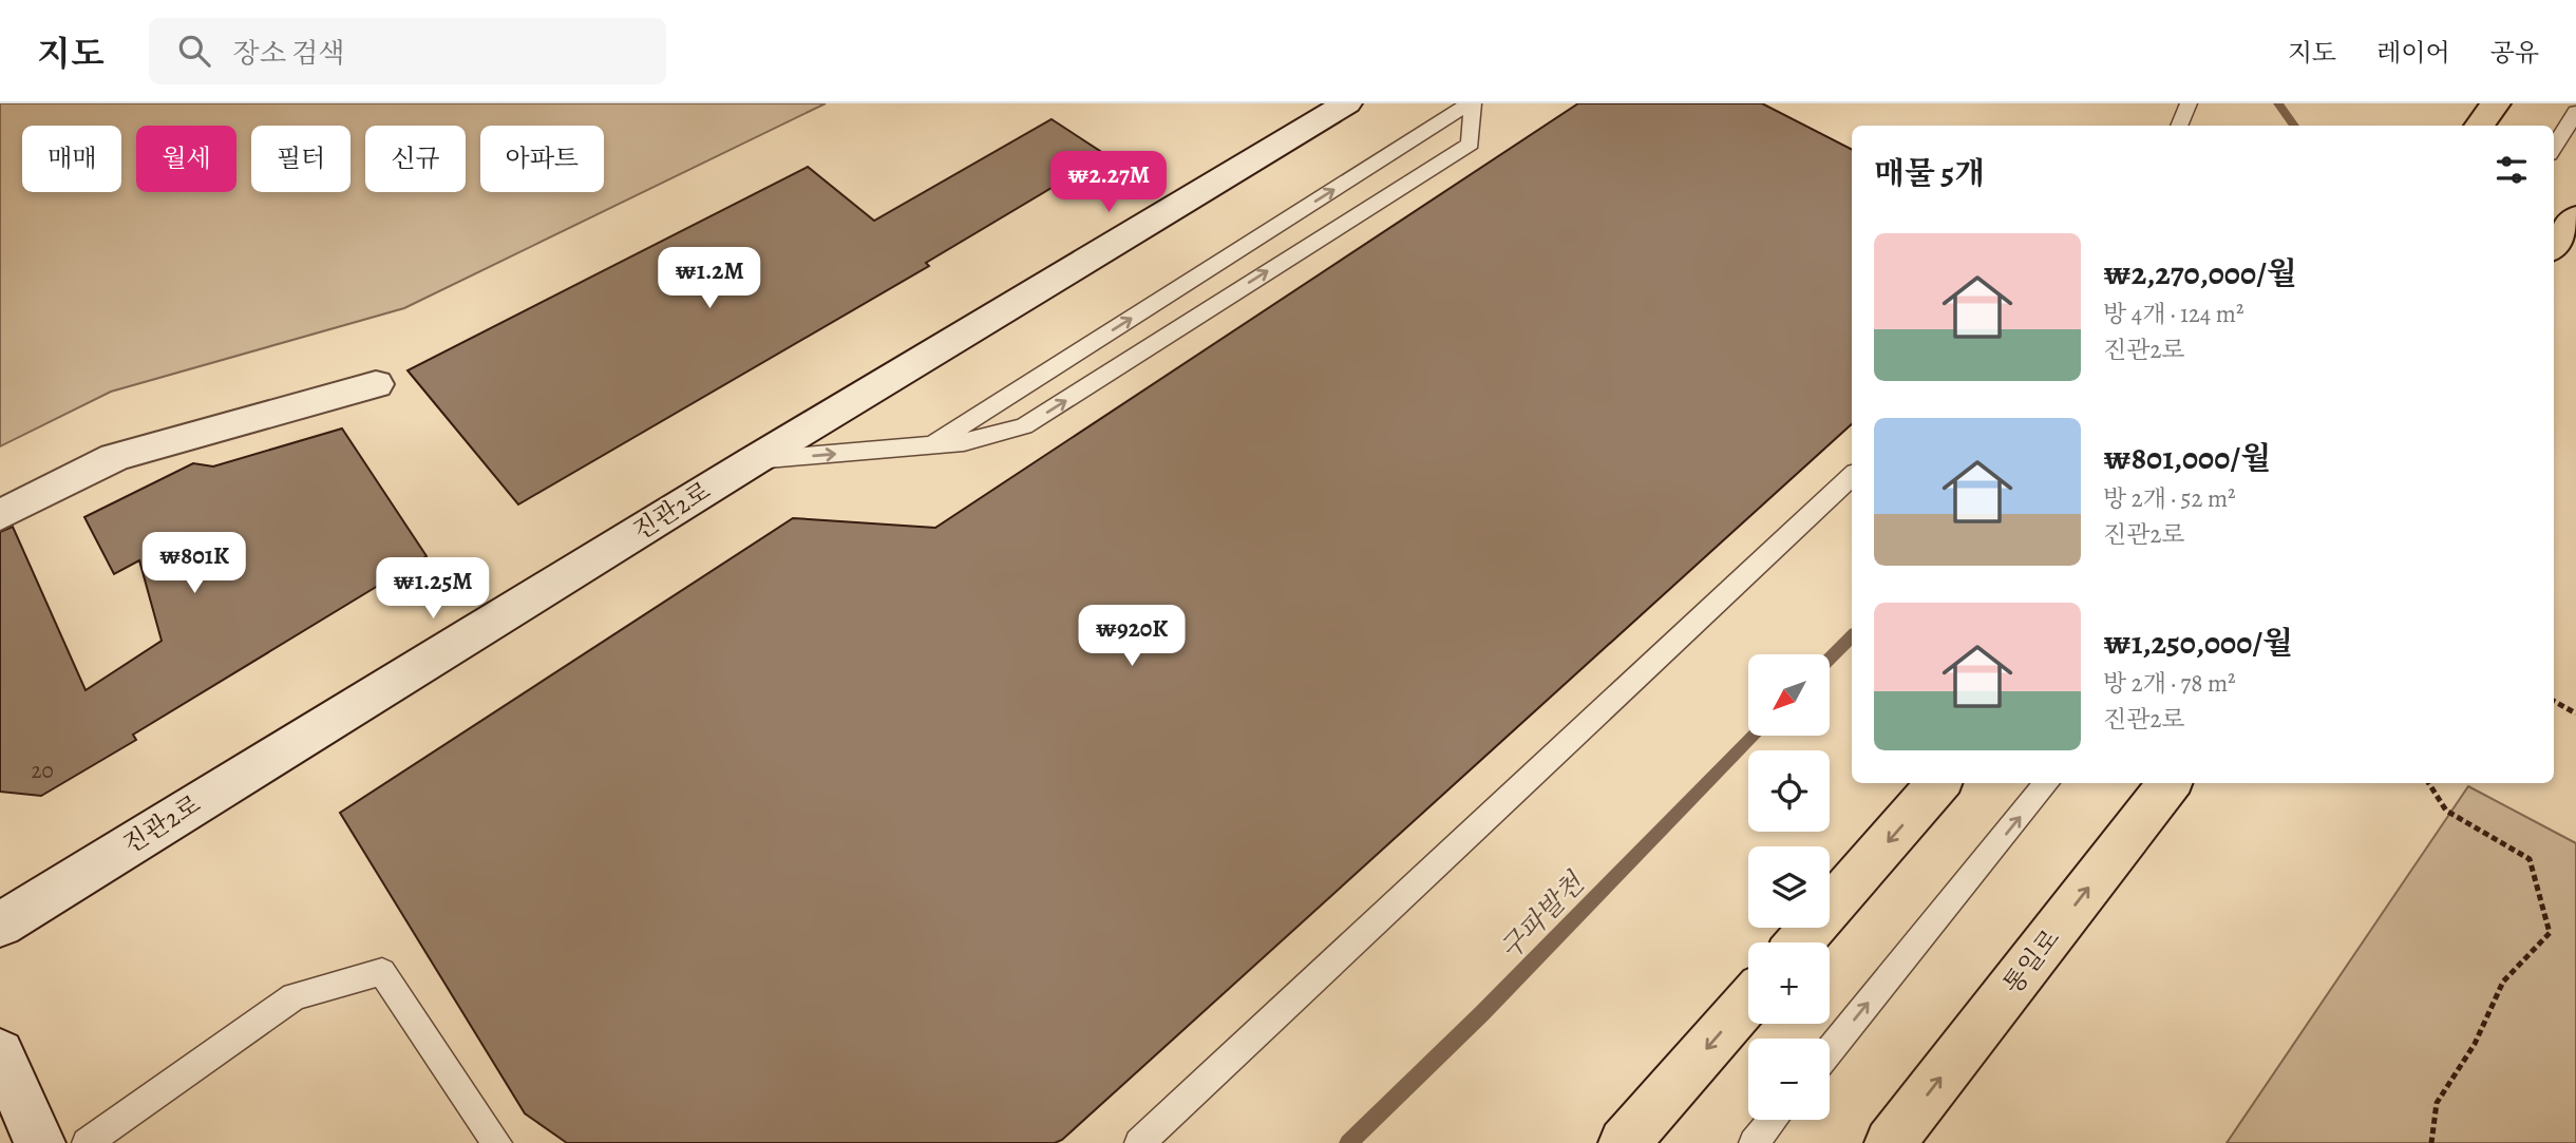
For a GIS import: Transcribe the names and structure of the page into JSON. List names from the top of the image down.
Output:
{
  "streets": {
    "main road": ["통일로"],
    "street": ["진관2로"]
  },
  "water": ["구파발천"],
  "house_numbers": ["20"],
  "north": "bottom left",
  "page": {
    "header": "지도",
    "search": "장소 검색",
    "nav": ["지도", "레이어", "공유"],
    "chip": [
      "매매",
      "월세",
      "필터",
      "신규",
      "아파트"
    ],
    "heading": "매물 5개",
    "price": [
      "₩2.27M",
      "₩1.2M",
      "₩801K",
      "₩1.25M",
      "₩920K"
    ],
    "list": [
      {
        "name": "₩2,270,000/월",
        "note": "방 4개 · 124 m² · 진관2로"
      },
      {
        "name": "₩801,000/월",
        "note": "방 2개 · 52 m² · 진관2로"
      },
      {
        "name": "₩1,250,000/월",
        "note": "방 2개 · 78 m² · 진관2로"
      }
    ],
    "map_buttons": ["+", "−"]
  }
}
